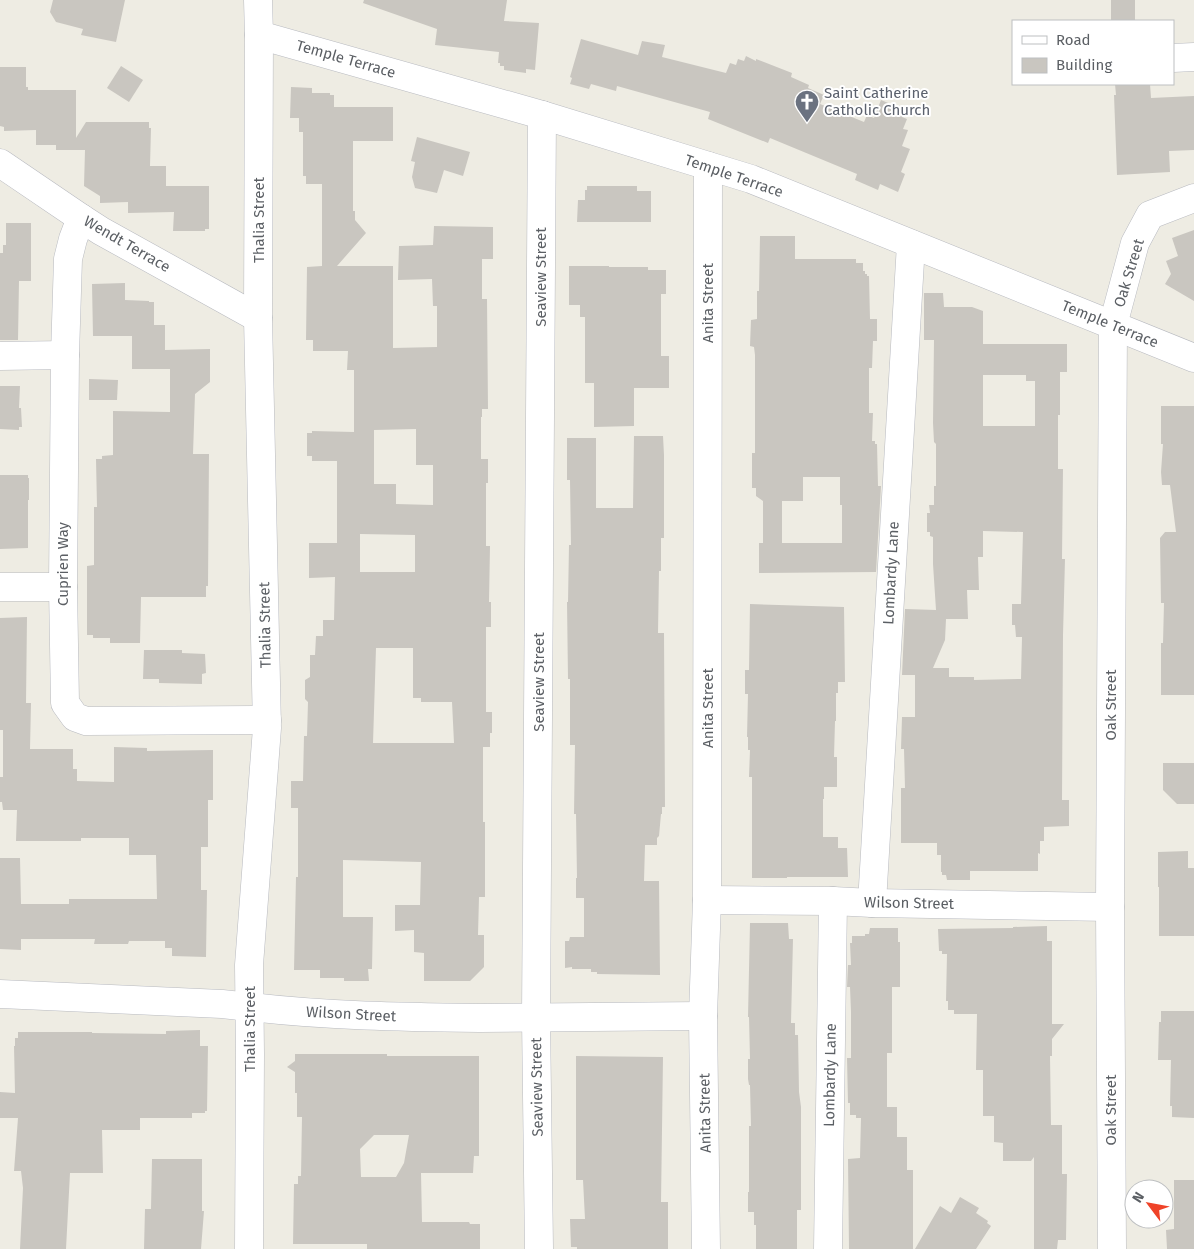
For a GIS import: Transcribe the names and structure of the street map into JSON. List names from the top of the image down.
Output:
{
  "streets": {
    "street": [
      "Temple Terrace",
      "Thalia Street",
      "Wendt Terrace",
      "Oak Street",
      "Seaview Street",
      "Anita Street",
      "Cuprien Way",
      "Lombardy Lane",
      "Wilson Street"
    ]
  },
  "crossings": [
    ["Temple Terrace", "Thalia Street"],
    ["Temple Terrace", "Oak Street"],
    ["Temple Terrace", "Seaview Street"],
    ["Temple Terrace", "Anita Street"],
    ["Temple Terrace", "Lombardy Lane"],
    ["Thalia Street", "Wendt Terrace"],
    ["Thalia Street", "Cuprien Way"],
    ["Thalia Street", "Wilson Street"],
    ["Wendt Terrace", "Cuprien Way"],
    ["Oak Street", "Wilson Street"],
    ["Seaview Street", "Wilson Street"],
    ["Anita Street", "Wilson Street"],
    ["Lombardy Lane", "Wilson Street"]
  ],
  "places": {
    "church": ["Saint Catherine Catholic Church"]
  },
  "legend": ["Road", "Building"],
  "north": "top left"
}
